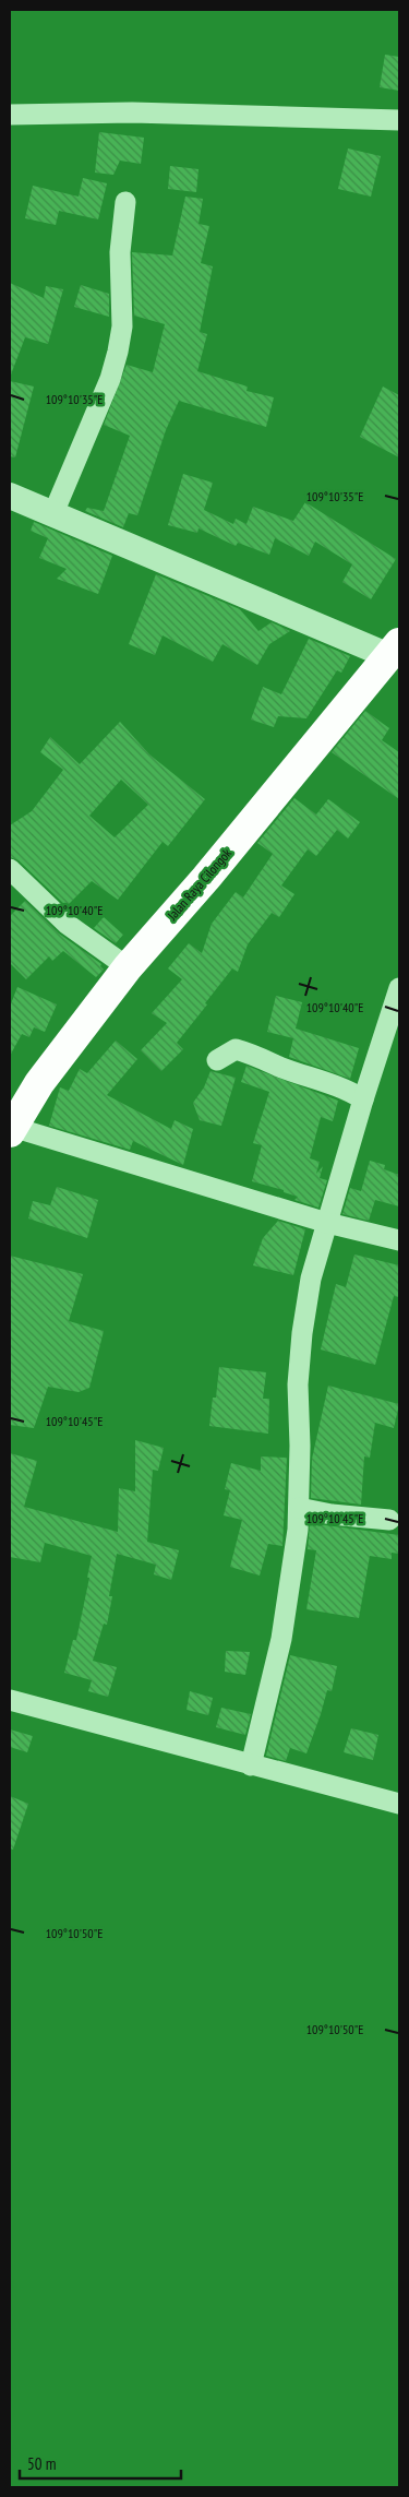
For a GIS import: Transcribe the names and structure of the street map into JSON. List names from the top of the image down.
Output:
{
  "streets": {
    "highway": ["Jalan Raya Cilongok"]
  },
  "scale_bar": "50 m",
  "coordinates": [
    "109°10'35\"E",
    "109°10'40\"E",
    "109°10'45\"E",
    "109°10'50\"E"
  ]
}
